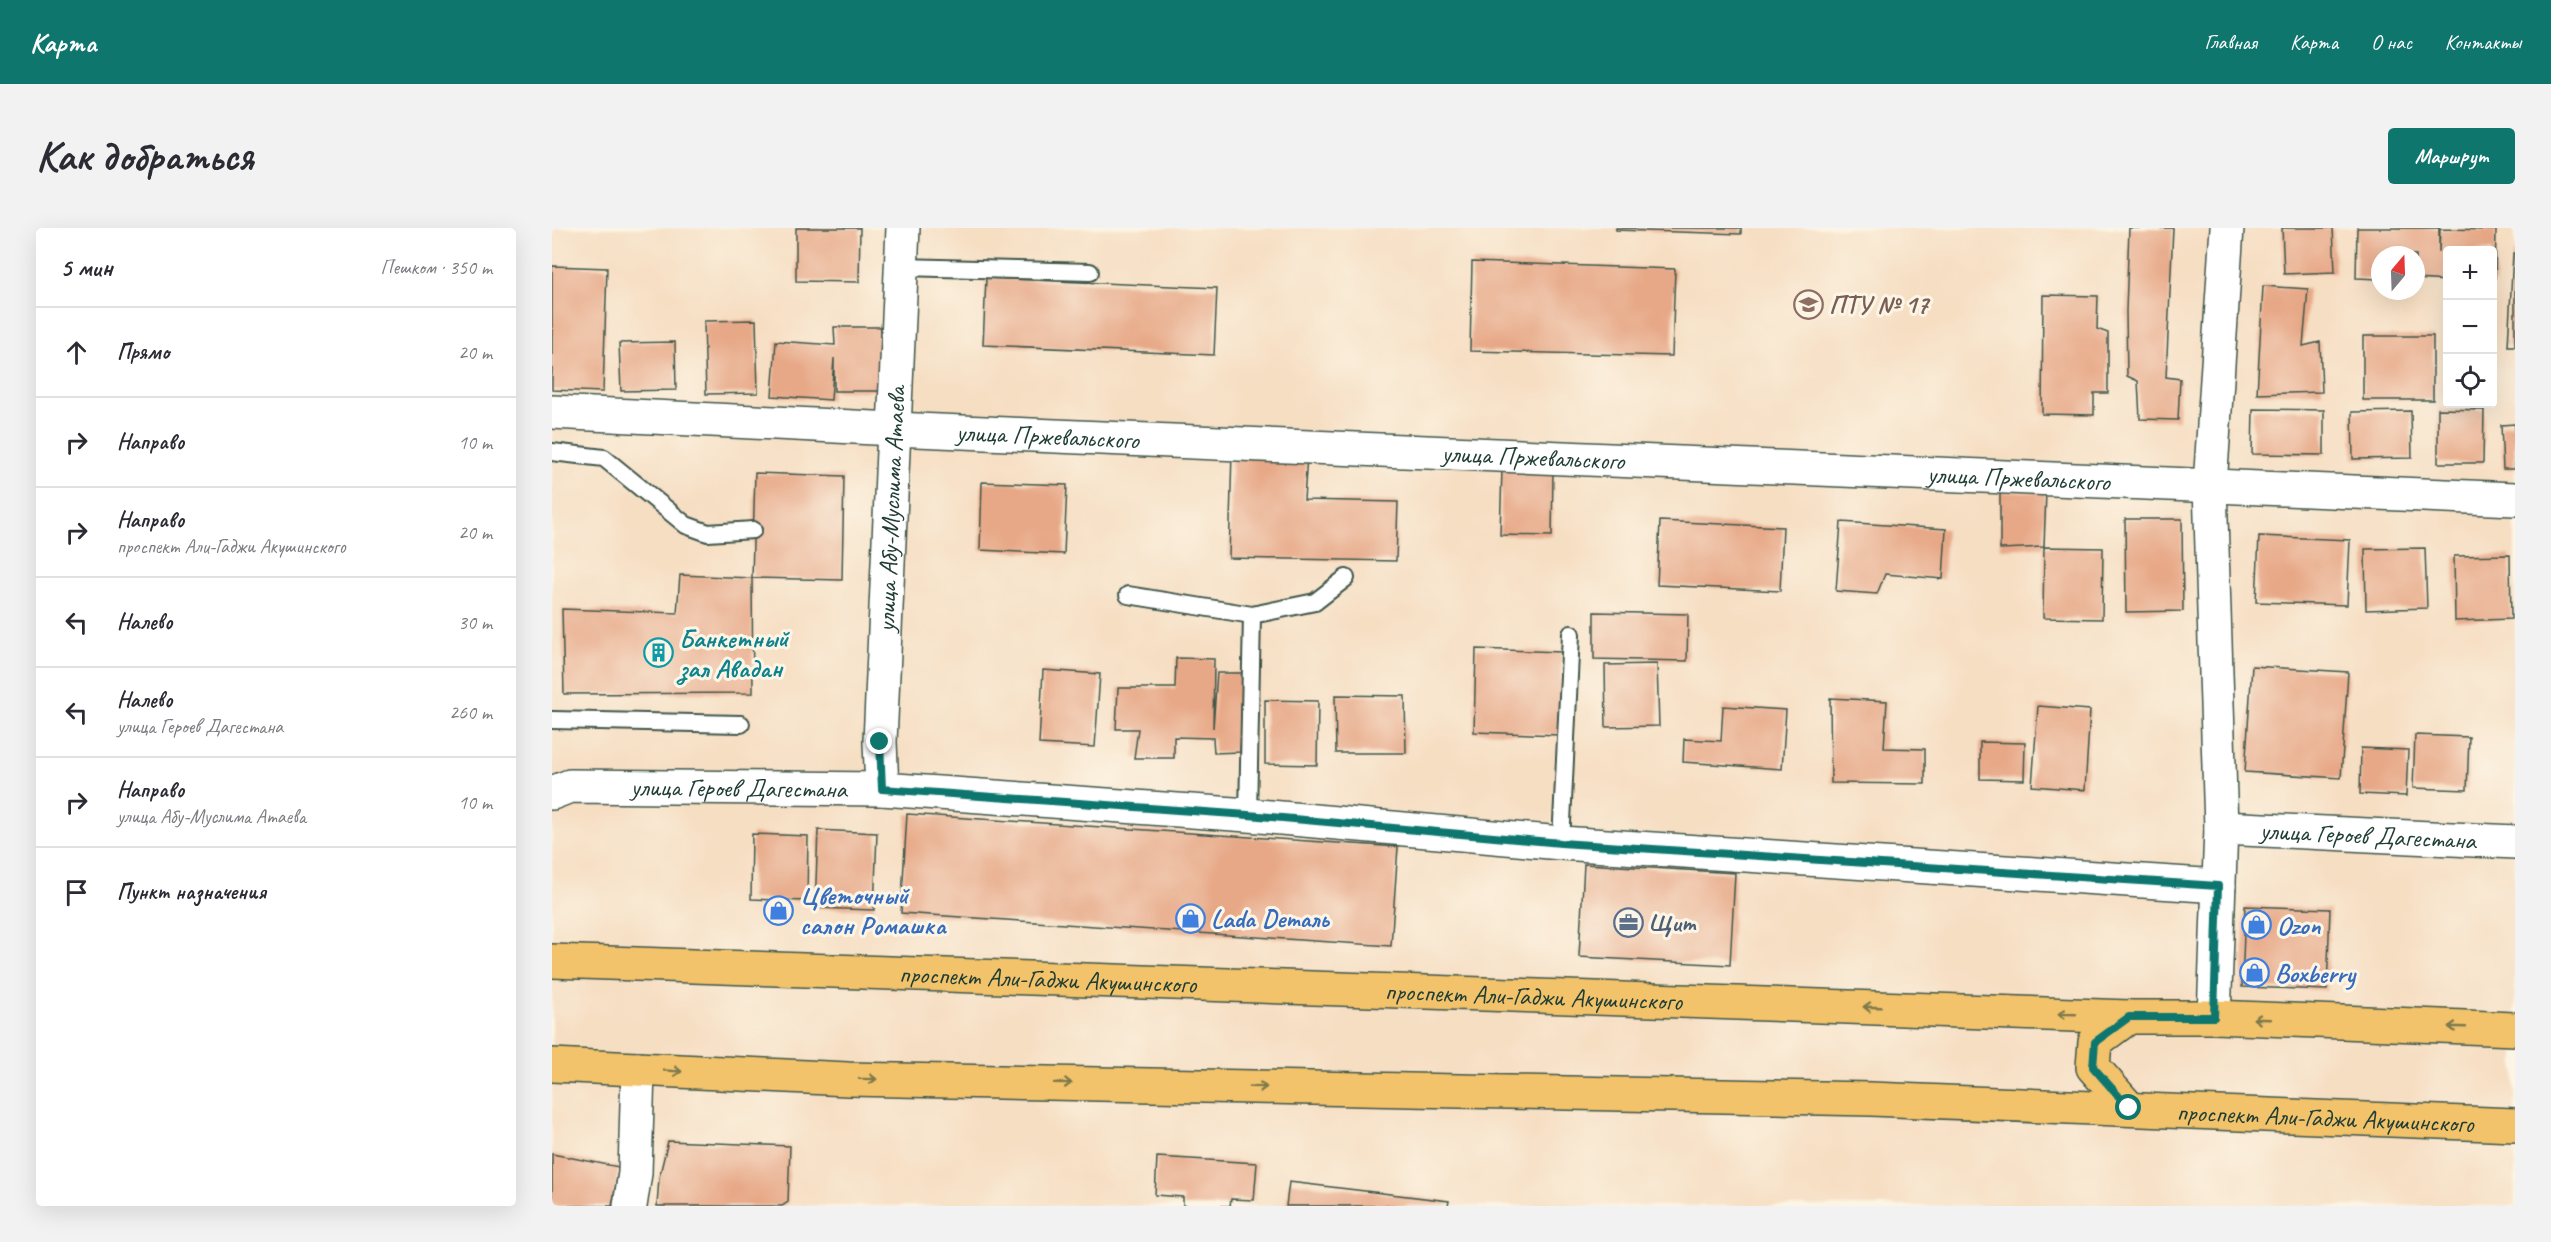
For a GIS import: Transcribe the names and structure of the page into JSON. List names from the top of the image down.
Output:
{
  "streets": {
    "main road": ["проспект Али-Гаджи Акушинского"],
    "street": ["улица Пржевальского", "улица Абу-Муслима Атаева", "улица Героев Дагестана"]
  },
  "crossings": [
    ["улица Пржевальского", "улица Абу-Муслима Атаева"],
    ["улица Абу-Муслима Атаева", "улица Героев Дагестана"]
  ],
  "places": {
    "school or university": ["ПТУ № 17"],
    "building": ["Банкетный зал Авадан"],
    "shop": [
      "Цветочный салон Ромашка",
      "Lada Dеталь",
      "Ozon",
      "Boxberry"
    ],
    "office": ["Щит"]
  },
  "north": "top",
  "page": {
    "header": "Карта",
    "nav": [
      "Главная",
      "Карта",
      "О нас",
      "Контакты"
    ],
    "buttons": "Маршрут",
    "title": "Как добраться",
    "heading": ["5 мин", "Пешком · 350 m"],
    "map_buttons": ["+", "−"],
    "list": [
      ["Прямо", "20 m"],
      ["Направо", "10 m"],
      ["Направо", "проспект Али-Гаджи Акушинского", "20 m"],
      ["Налево", "30 m"],
      ["Налево", "улица Героев Дагестана", "260 m"],
      ["Направо", "улица Абу-Муслима Атаева", "10 m"],
      "Пункт назначения"
    ]
  }
}
